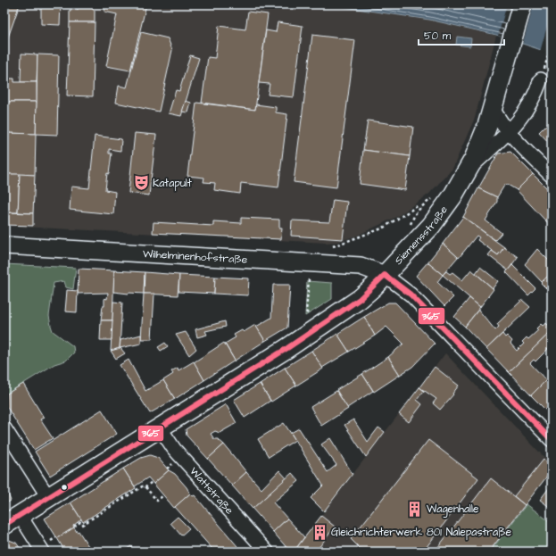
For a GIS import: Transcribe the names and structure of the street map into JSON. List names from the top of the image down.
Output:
{
  "streets": {
    "main road": ["Siemensstraße"],
    "street": ["Wilhelminenhofstraße", "Wattstraße"]
  },
  "crossings": [
    ["Siemensstraße", "Wilhelminenhofstraße"],
    ["Siemensstraße", "Wattstraße"]
  ],
  "places": {
    "theatre": ["Katapult"],
    "building": ["Wagenhalle", "Gleichrichterwerk 801 Nalepastraße"]
  },
  "lines": ["transit line 365"],
  "scale_bar": "50 m"
}
